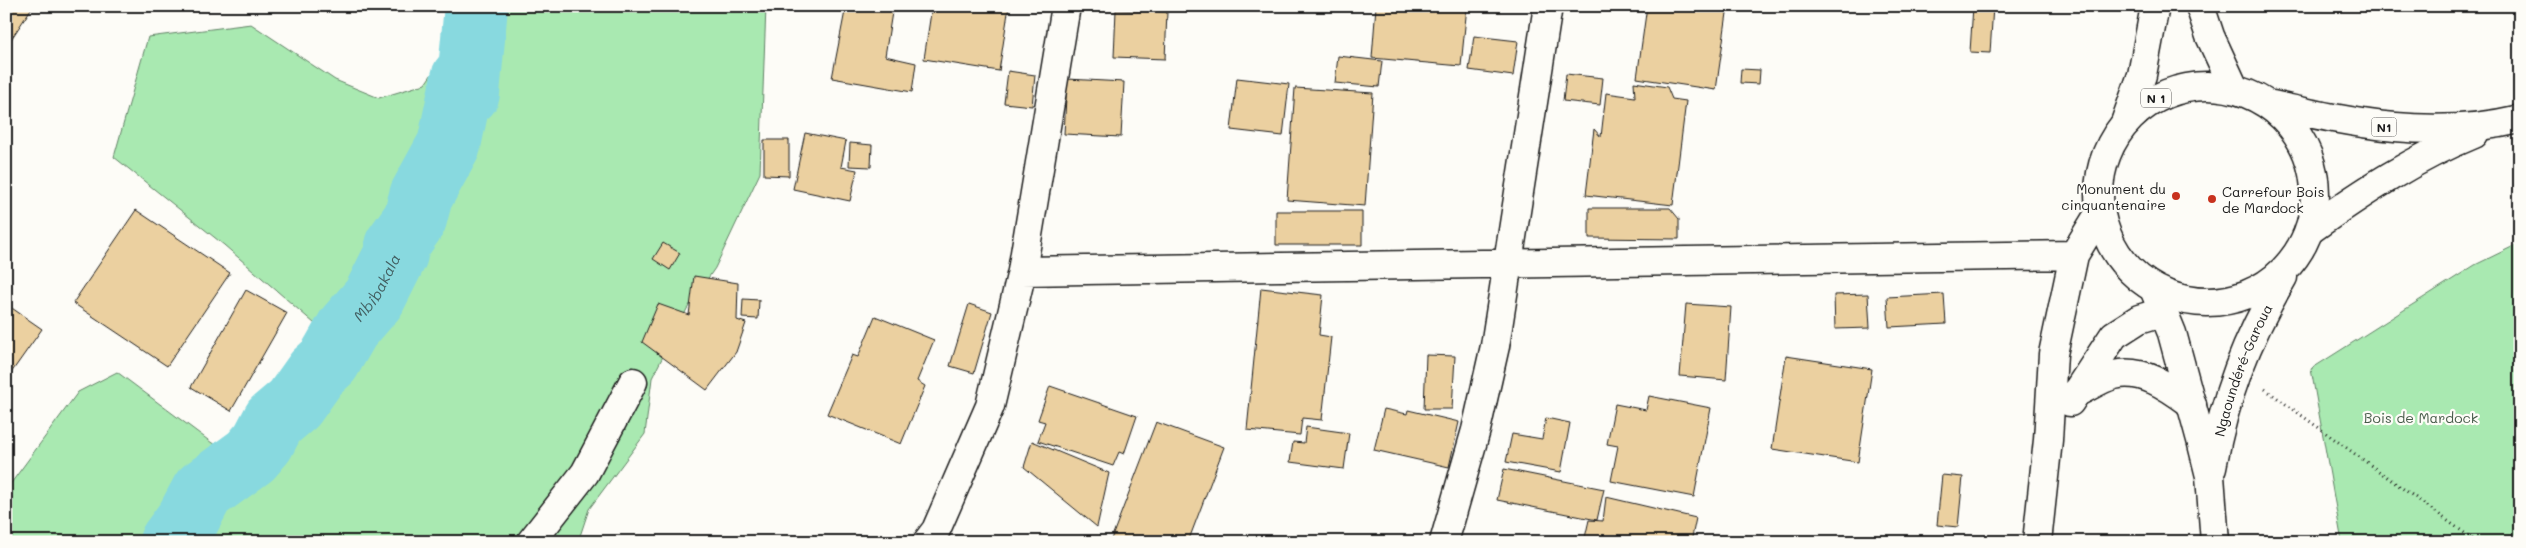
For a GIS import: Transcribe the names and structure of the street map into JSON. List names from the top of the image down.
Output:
{
  "streets": {
    "main road": ["N 1", "N1", "Ngaoundéré-Garoua"]
  },
  "crossings": [
    ["N 1", "N1"],
    ["N 1", "Ngaoundéré-Garoua"]
  ],
  "water": ["Mbibakala"],
  "parks": ["Bois de Mardock"],
  "places": ["Monument du cinquantenaire", "Carrefour Bois de Mardock"]
}
